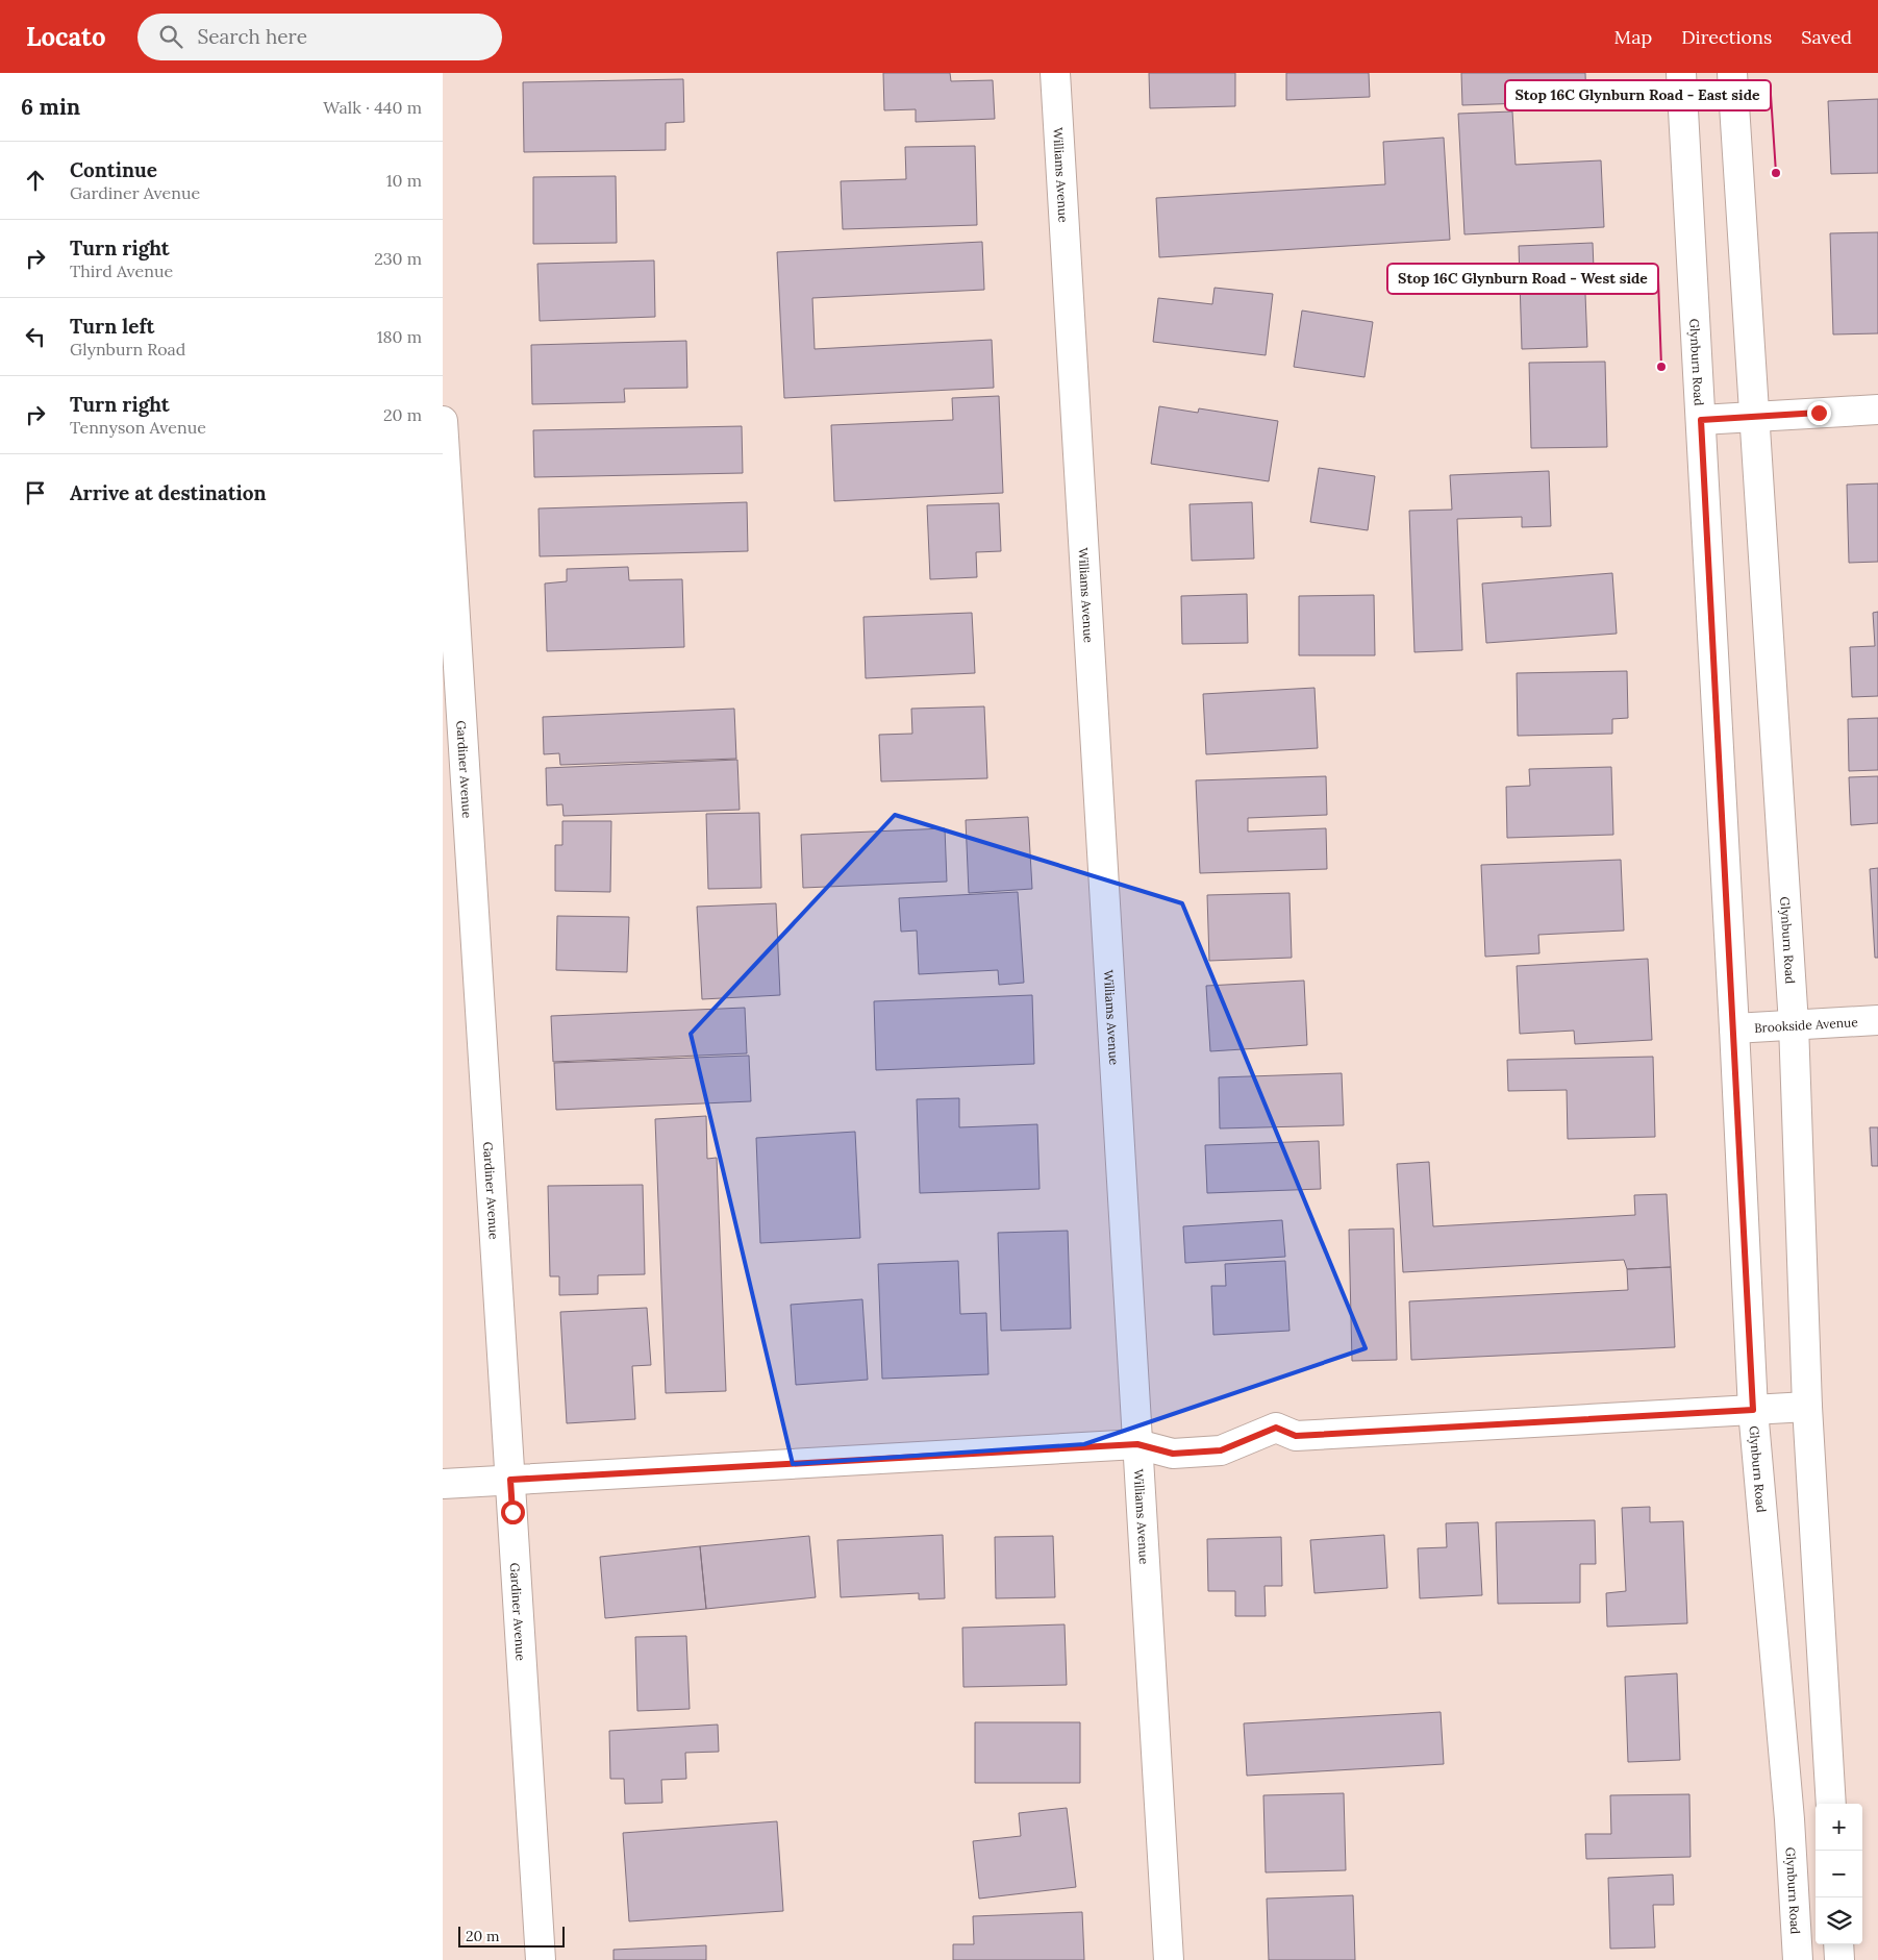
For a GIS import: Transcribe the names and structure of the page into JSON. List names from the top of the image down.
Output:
{
  "streets": {
    "street": [
      "Williams Avenue",
      "Glynburn Road",
      "Gardiner Avenue",
      "Brookside Avenue"
    ]
  },
  "crossings": [
    ["Glynburn Road", "Brookside Avenue"]
  ],
  "places": ["Stop 16C Glynburn Road - East side", "Stop 16C Glynburn Road - West side"],
  "scale_bar": "20 m",
  "page": {
    "header": "Locato",
    "search": "Search here",
    "nav": ["Map", "Directions", "Saved"],
    "heading": ["6 min", "Walk · 440 m"],
    "list": [
      ["Continue", "Gardiner Avenue", "10 m"],
      ["Turn right", "Third Avenue", "230 m"],
      ["Turn left", "Glynburn Road", "180 m"],
      ["Turn right", "Tennyson Avenue", "20 m"],
      "Arrive at destination"
    ],
    "map_buttons": ["+", "−"],
    "scale": "20 m"
  }
}
